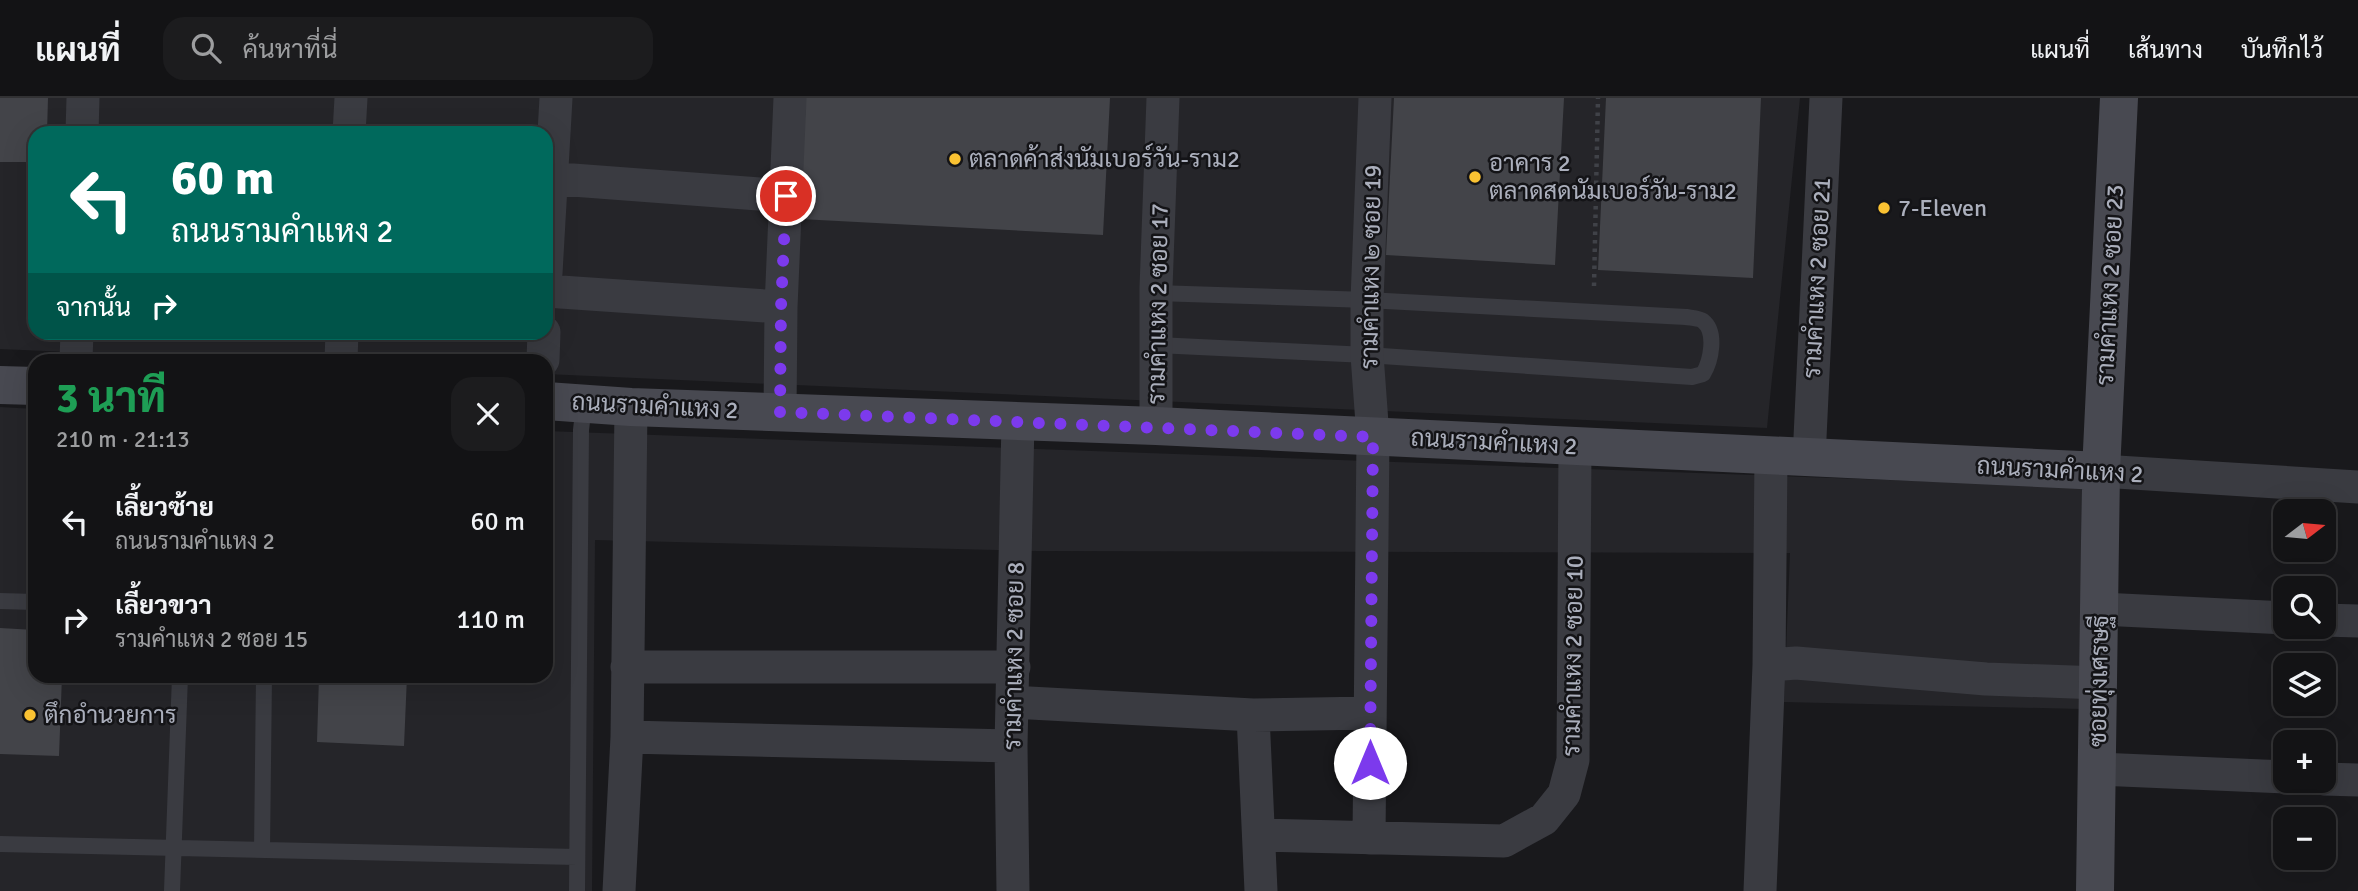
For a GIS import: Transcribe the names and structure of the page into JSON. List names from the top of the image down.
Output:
{
  "streets": {
    "main road": ["รามคำแหง 2 ซอย 23", "ถนนรามคำแหง 2", "ซอยทุ่งเศรษฐี"],
    "street": [
      "รามคำแหง ๒ ซอย 19",
      "รามคำแหง 2 ซอย 21",
      "รามคำแหง 2 ซอย 17",
      "รามคำแหง 2 ซอย 8",
      "รามคำแหง 2 ซอย 10"
    ]
  },
  "crossings": [
    ["รามคำแหง ๒ ซอย 19", "ถนนรามคำแหง 2"],
    ["รามคำแหง ๒ ซอย 19", "รามคำแหง 2 ซอย 10"],
    ["รามคำแหง 2 ซอย 21", "ถนนรามคำแหง 2"],
    ["รามคำแหง 2 ซอย 23", "ถนนรามคำแหง 2"],
    ["รามคำแหง 2 ซอย 23", "ซอยทุ่งเศรษฐี"],
    ["รามคำแหง 2 ซอย 17", "ถนนรามคำแหง 2"],
    ["ถนนรามคำแหง 2", "รามคำแหง 2 ซอย 8"],
    ["ถนนรามคำแหง 2", "รามคำแหง 2 ซอย 10"],
    ["ถนนรามคำแหง 2", "ซอยทุ่งเศรษฐี"]
  ],
  "places": [
    "ตลาดค้าส่งนัมเบอร์วัน-ราม2",
    "อาคาร 2 ตลาดสดนัมเบอร์วัน-ราม2",
    "7-Eleven",
    "ตึกอำนวยการ"
  ],
  "north": "right",
  "page": {
    "header": "แผนที่",
    "search": "ค้นหาที่นี่",
    "nav": ["แผนที่", "เส้นทาง", "บันทึกไว้"],
    "turn": ["60 m", "ถนนรามคำแหง 2"],
    "then": "จากนั้น",
    "heading": ["3 นาที", "210 m · 21:13"],
    "list": [
      {
        "name": "เลี้ยวซ้าย",
        "note": "ถนนรามคำแหง 2",
        "value": "60 m"
      },
      {
        "name": "เลี้ยวขวา",
        "note": "รามคำแหง 2 ซอย 15",
        "value": "110 m"
      }
    ],
    "map_buttons": ["+", "−"]
  }
}
